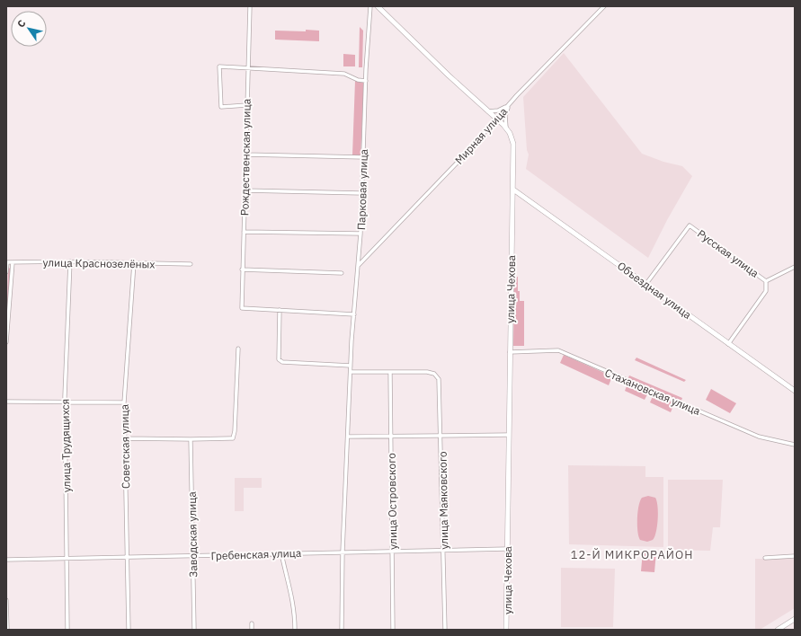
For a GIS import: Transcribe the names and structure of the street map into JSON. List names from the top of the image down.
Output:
{
  "streets": {
    "main road": ["улица Чехова", "Объездная улица"],
    "street": [
      "Мирная улица",
      "Рождественская улица",
      "Парковая улица",
      "Русская улица",
      "улица Краснозелёных",
      "Стахановская улица",
      "улица Трудящихся",
      "Советская улица",
      "улица Маяковского",
      "улица Островского",
      "Заводская улица",
      "Гребенская улица"
    ]
  },
  "crossings": [
    ["Мирная улица", "Парковая улица"],
    ["Мирная улица", "улица Чехова"],
    ["Парковая улица", "Гребенская улица"],
    ["Русская улица", "Объездная улица"],
    ["улица Краснозелёных", "улица Трудящихся"],
    ["улица Краснозелёных", "Советская улица"],
    ["улица Чехова", "Объездная улица"],
    ["улица Чехова", "Стахановская улица"],
    ["улица Чехова", "Гребенская улица"],
    ["улица Трудящихся", "Гребенская улица"],
    ["Советская улица", "Гребенская улица"],
    ["улица Маяковского", "улица Островского"],
    ["улица Маяковского", "Гребенская улица"],
    ["улица Островского", "Гребенская улица"],
    ["Заводская улица", "Гребенская улица"]
  ],
  "districts": ["12-Й МИКРОРАЙОН"],
  "north": "top left"
}
